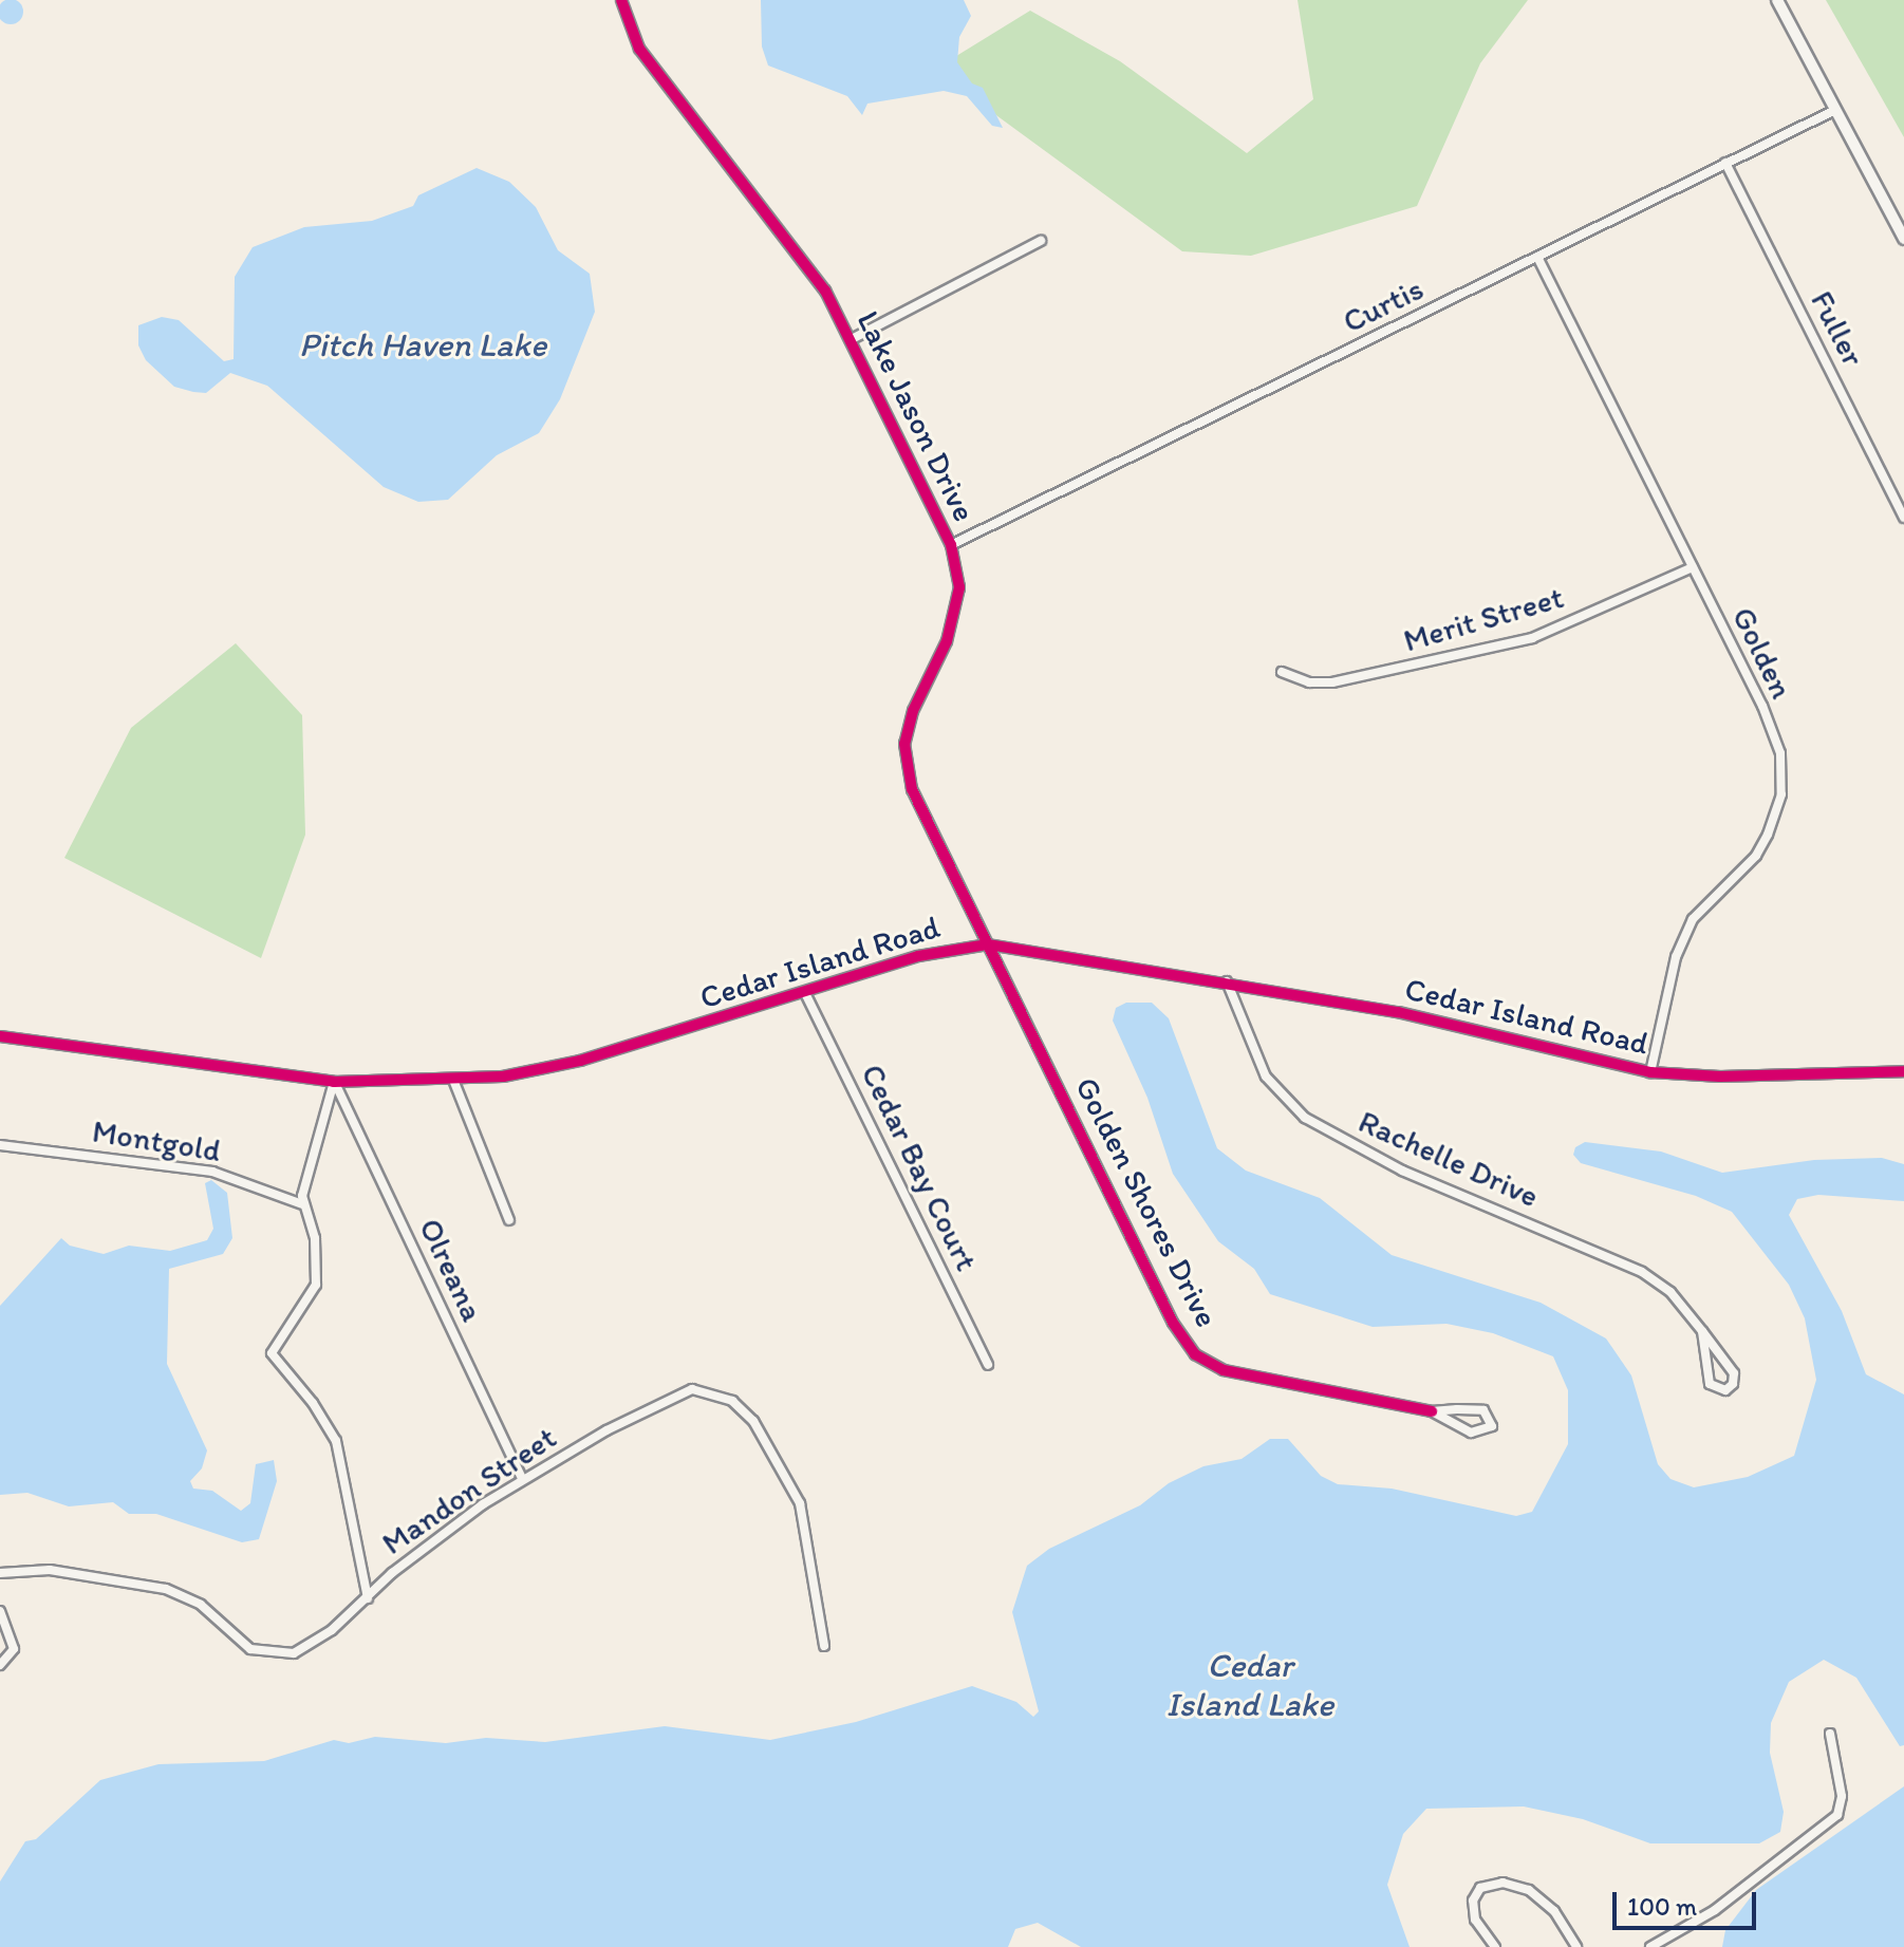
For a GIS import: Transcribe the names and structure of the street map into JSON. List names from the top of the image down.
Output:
{
  "streets": {
    "street": [
      "Curtis",
      "Fuller",
      "Lake Jason Drive",
      "Merit Street",
      "Golden",
      "Cedar Island Road",
      "Montgold",
      "Rachelle Drive",
      "Cedar Bay Court",
      "Golden Shores Drive",
      "Olreana",
      "Mandon Street"
    ]
  },
  "crossings": [
    ["Curtis", "Fuller"],
    ["Curtis", "Lake Jason Drive"],
    ["Curtis", "Golden"],
    ["Lake Jason Drive", "Cedar Island Road"],
    ["Lake Jason Drive", "Golden Shores Drive"],
    ["Merit Street", "Golden"],
    ["Golden", "Cedar Island Road"],
    ["Cedar Island Road", "Rachelle Drive"],
    ["Cedar Island Road", "Cedar Bay Court"],
    ["Cedar Island Road", "Golden Shores Drive"],
    ["Cedar Island Road", "Olreana"],
    ["Olreana", "Mandon Street"]
  ],
  "water": ["Pitch Haven Lake", "Cedar Island Lake"],
  "scale_bar": "100 m"
}
